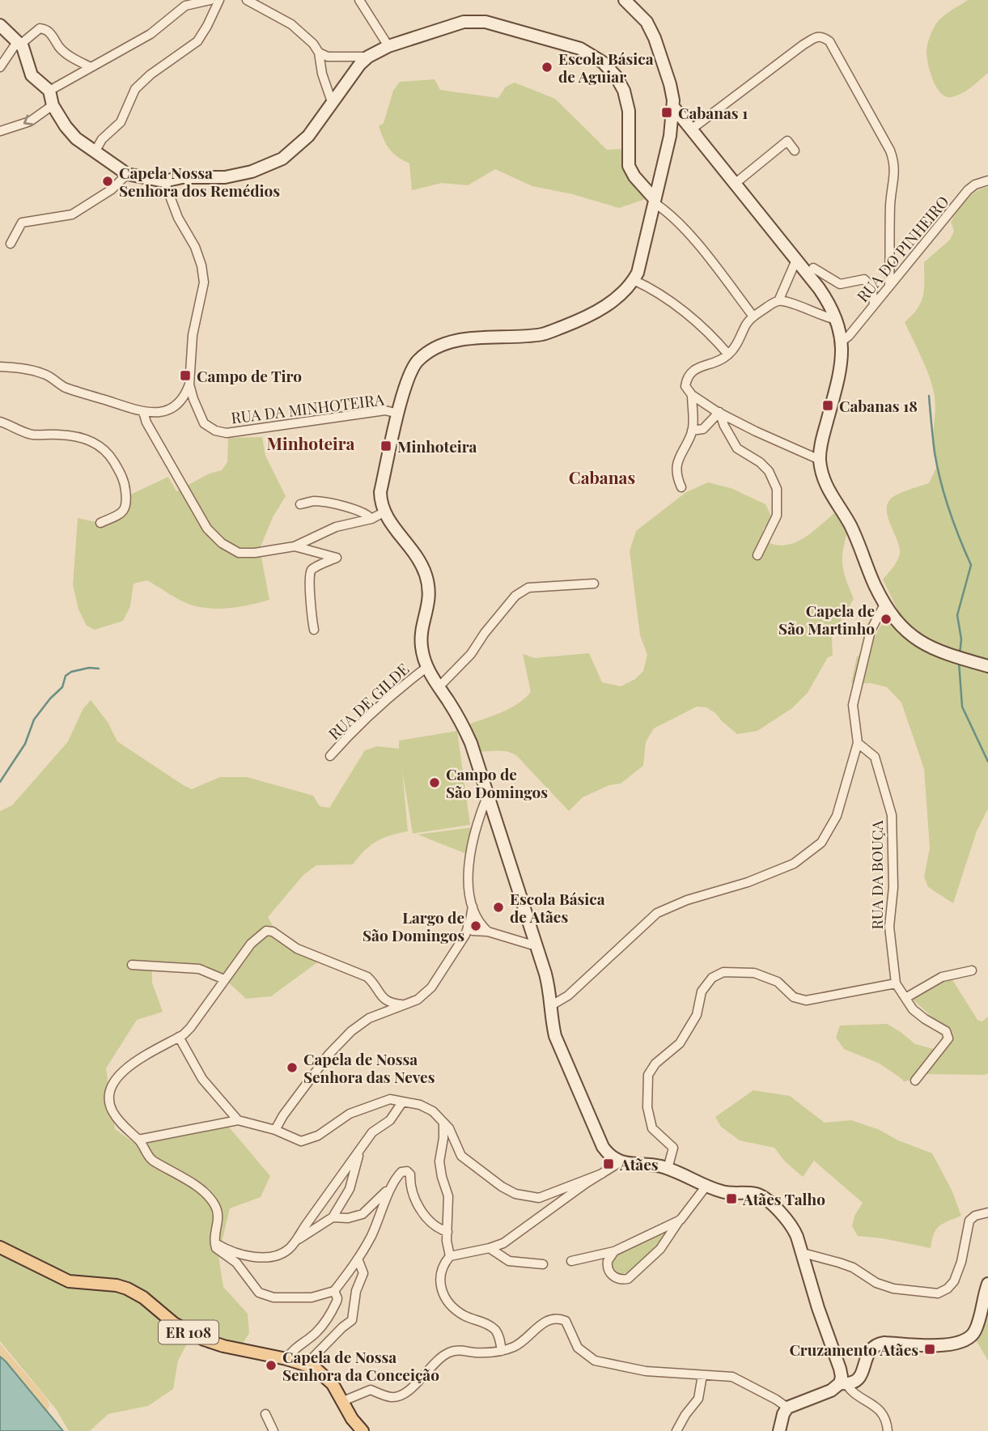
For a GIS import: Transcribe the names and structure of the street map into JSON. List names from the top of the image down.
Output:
{
  "streets": {
    "main road": ["ER 108"],
    "street": [
      "RUA DO PINHEIRO",
      "RUA DA MINHOTEIRA",
      "RUA DE GILDE",
      "RUA DA BOUÇA"
    ]
  },
  "districts": ["Minhoteira", "Cabanas"],
  "places": {
    "other": [
      "Escola Básica de Aguiar",
      "Capela Nossa Senhora dos Remédios",
      "Capela de São Martinho",
      "Campo de São Domingos",
      "Escola Básica de Atães",
      "Largo de São Domingos",
      "Capela de Nossa Senhora das Neves",
      "Capela de Nossa Senhora da Conceição"
    ],
    "transit": [
      "Cabanas 1",
      "Campo de Tiro",
      "Cabanas 18",
      "Minhoteira",
      "Atães",
      "Atães Talho",
      "Cruzamento Atães"
    ]
  }
}
